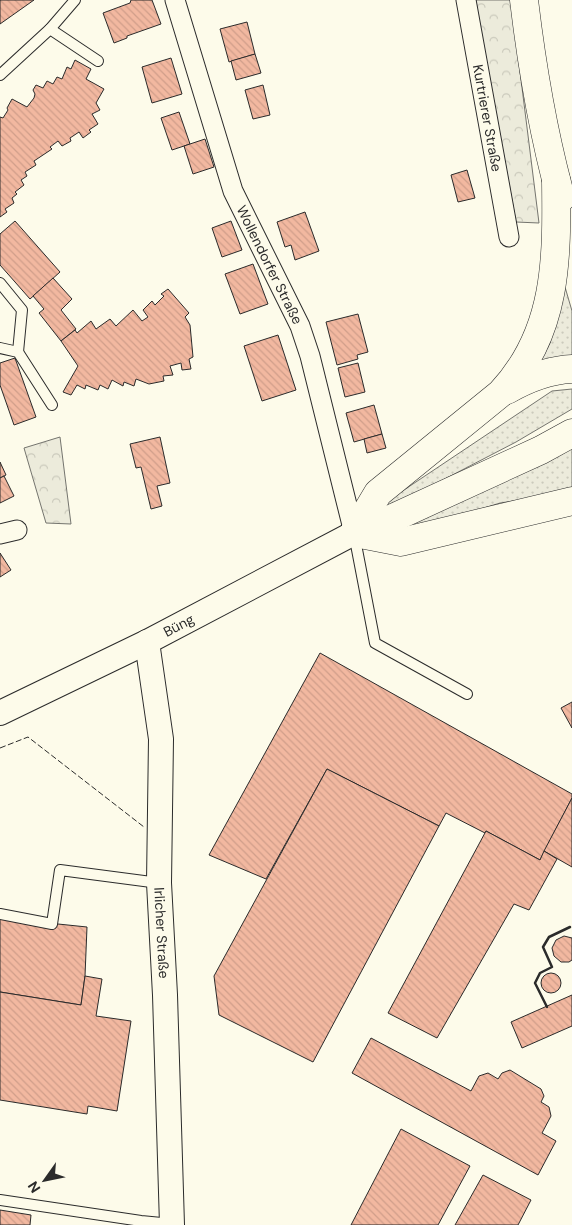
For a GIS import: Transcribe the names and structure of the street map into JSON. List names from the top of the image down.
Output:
{
  "streets": {
    "street": [
      "Kurtrierer Straße",
      "Wollendorfer Straße",
      "Büng",
      "Irlicher Straße"
    ]
  },
  "crossings": [
    ["Wollendorfer Straße", "Büng"],
    ["Büng", "Irlicher Straße"]
  ],
  "north": "bottom left"
}
